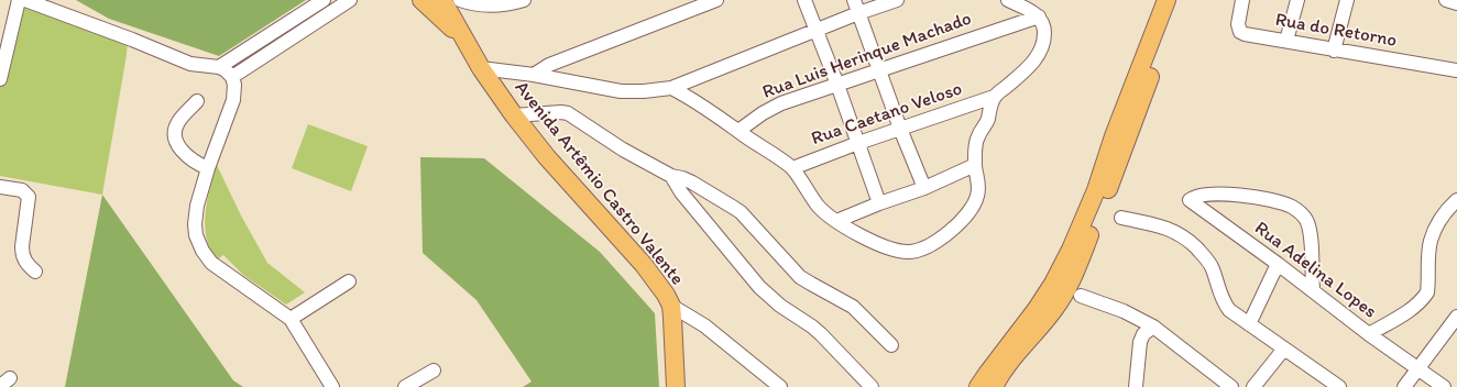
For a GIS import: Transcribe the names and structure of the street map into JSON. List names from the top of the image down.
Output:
{
  "streets": {
    "main road": ["Avenida Artêmio Castro Valente"],
    "street": [
      "Rua do Retorno",
      "Rua Luis Herinque Machado",
      "Rua Caetano Veloso",
      "Rua Adelina Lopes"
    ]
  }
}
